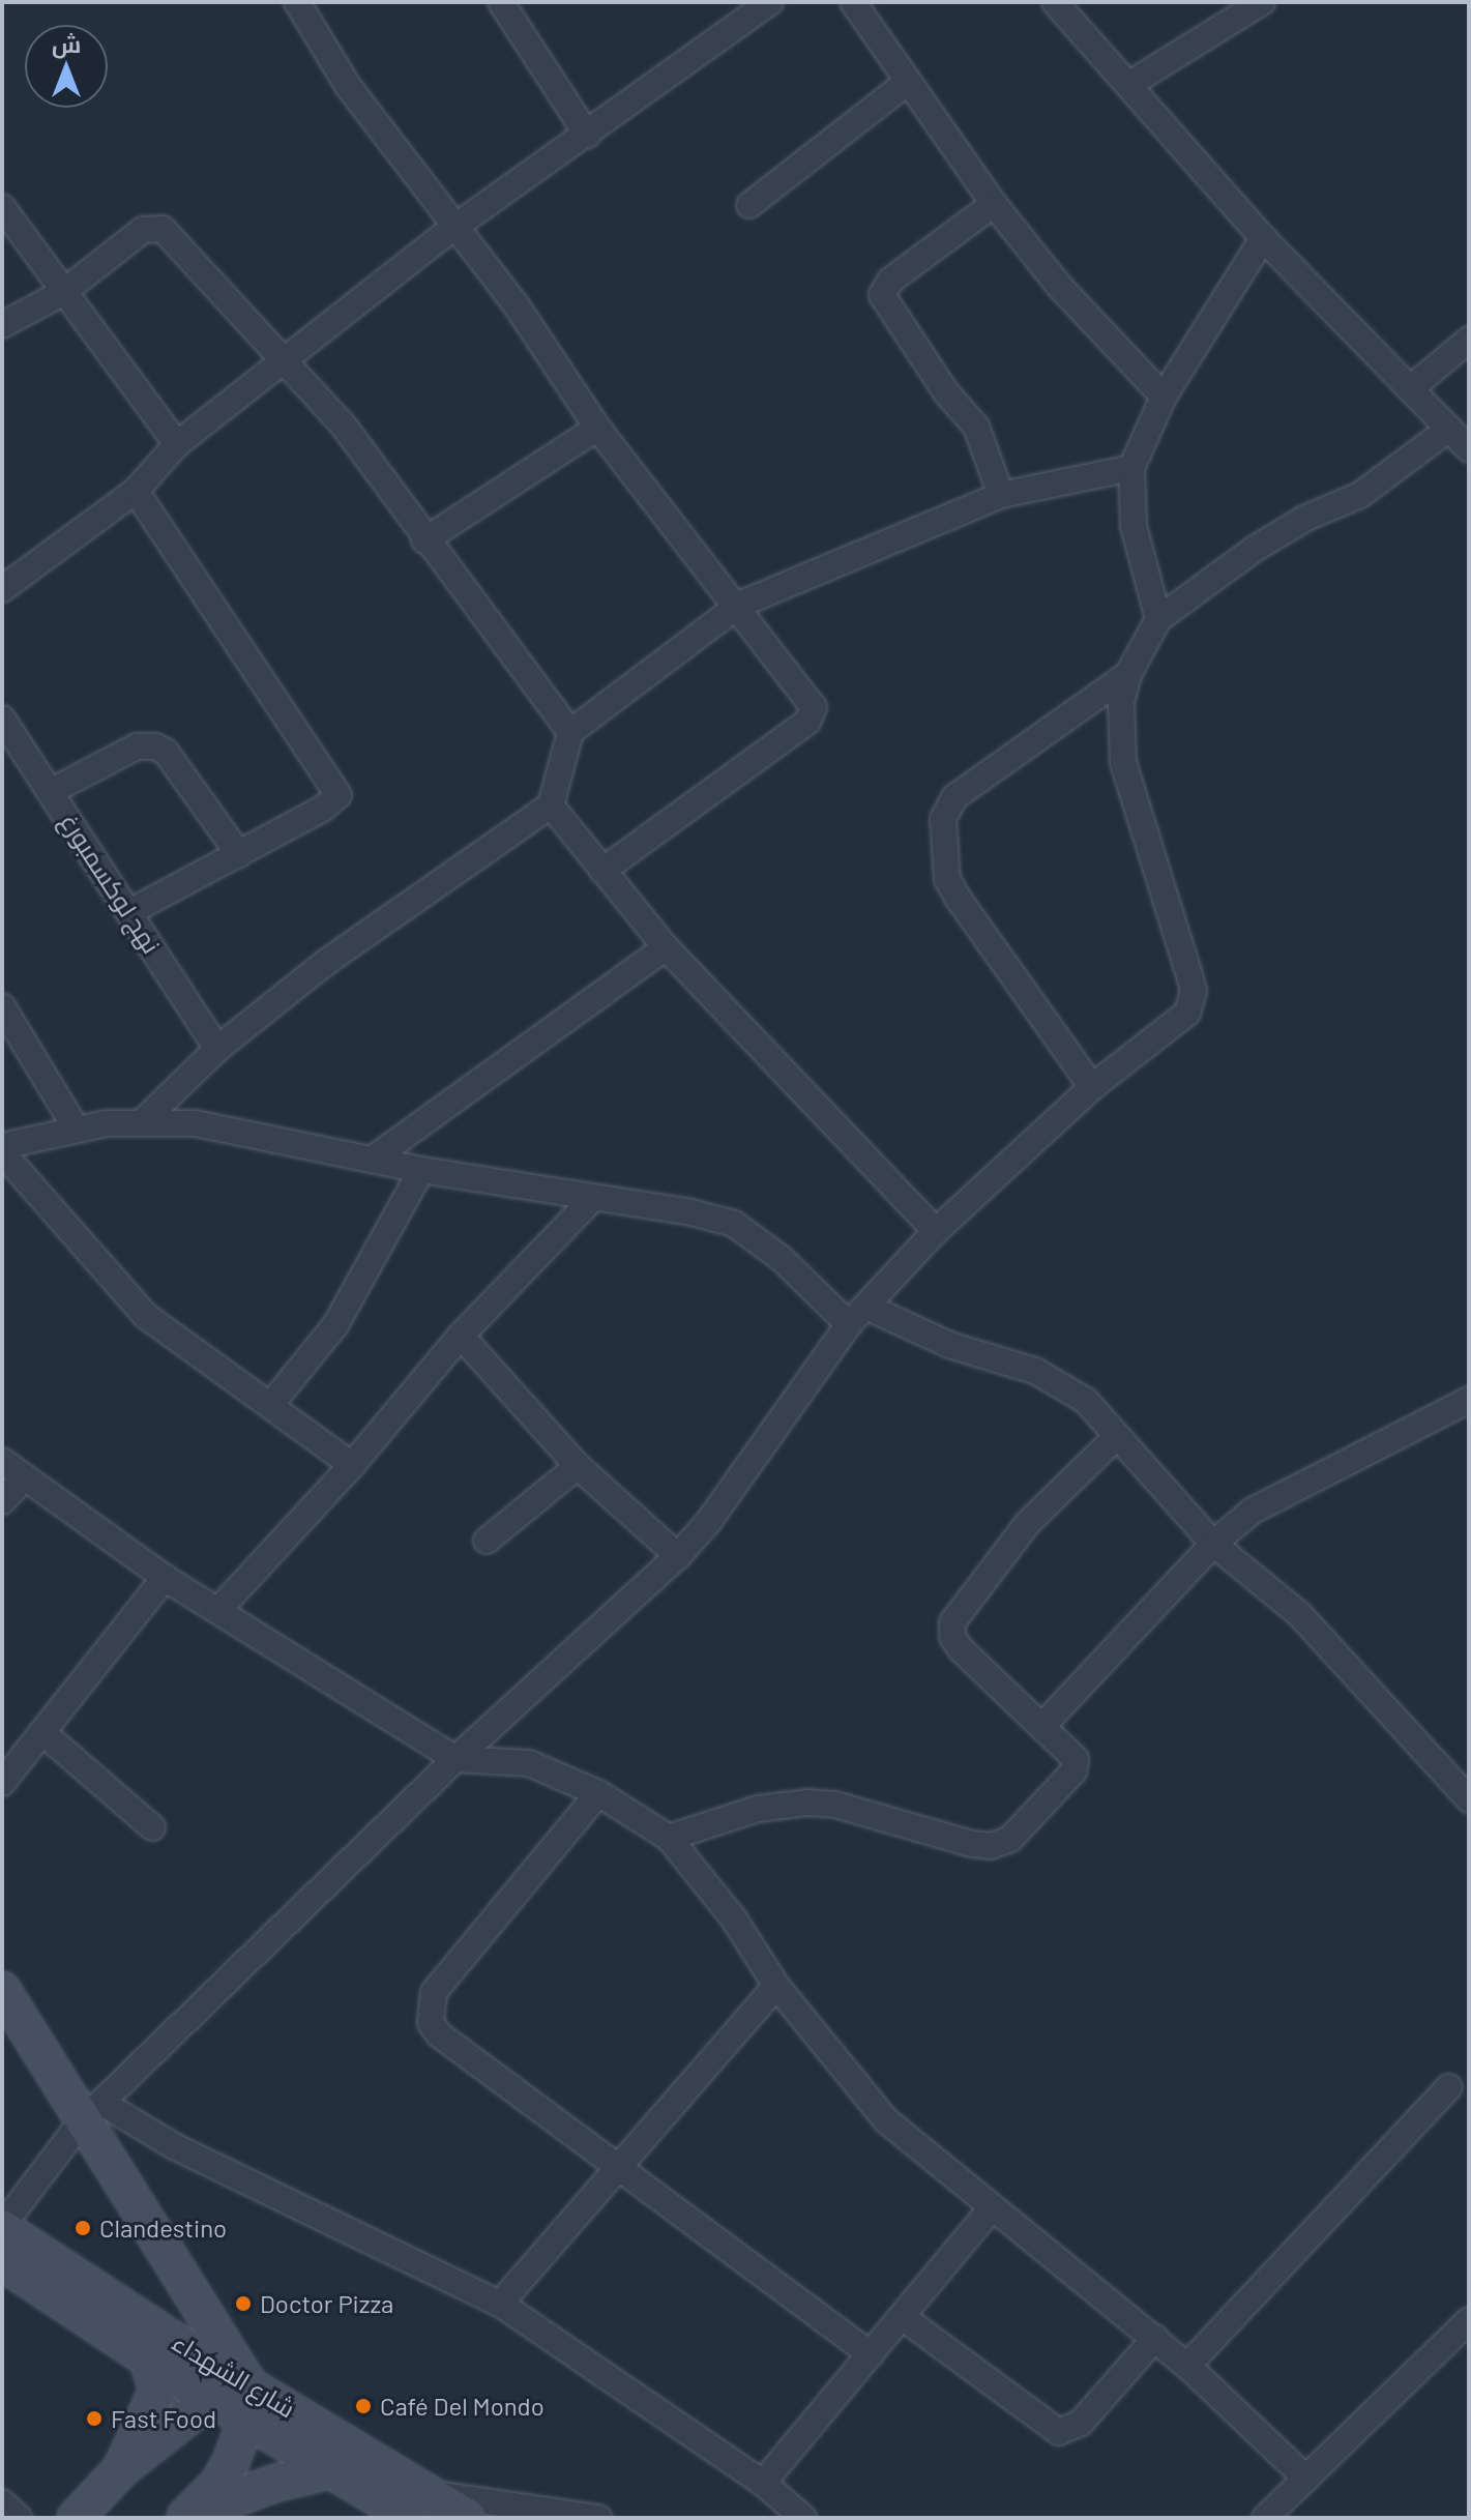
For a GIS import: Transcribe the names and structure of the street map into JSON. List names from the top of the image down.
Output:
{
  "streets": {
    "street": ["نهج لوكسمبورغ", "شارع الشهداء"]
  },
  "places": [
    "Clandestino",
    "Doctor Pizza",
    "Café Del Mondo",
    "Fast Food"
  ],
  "north": "top"
}
